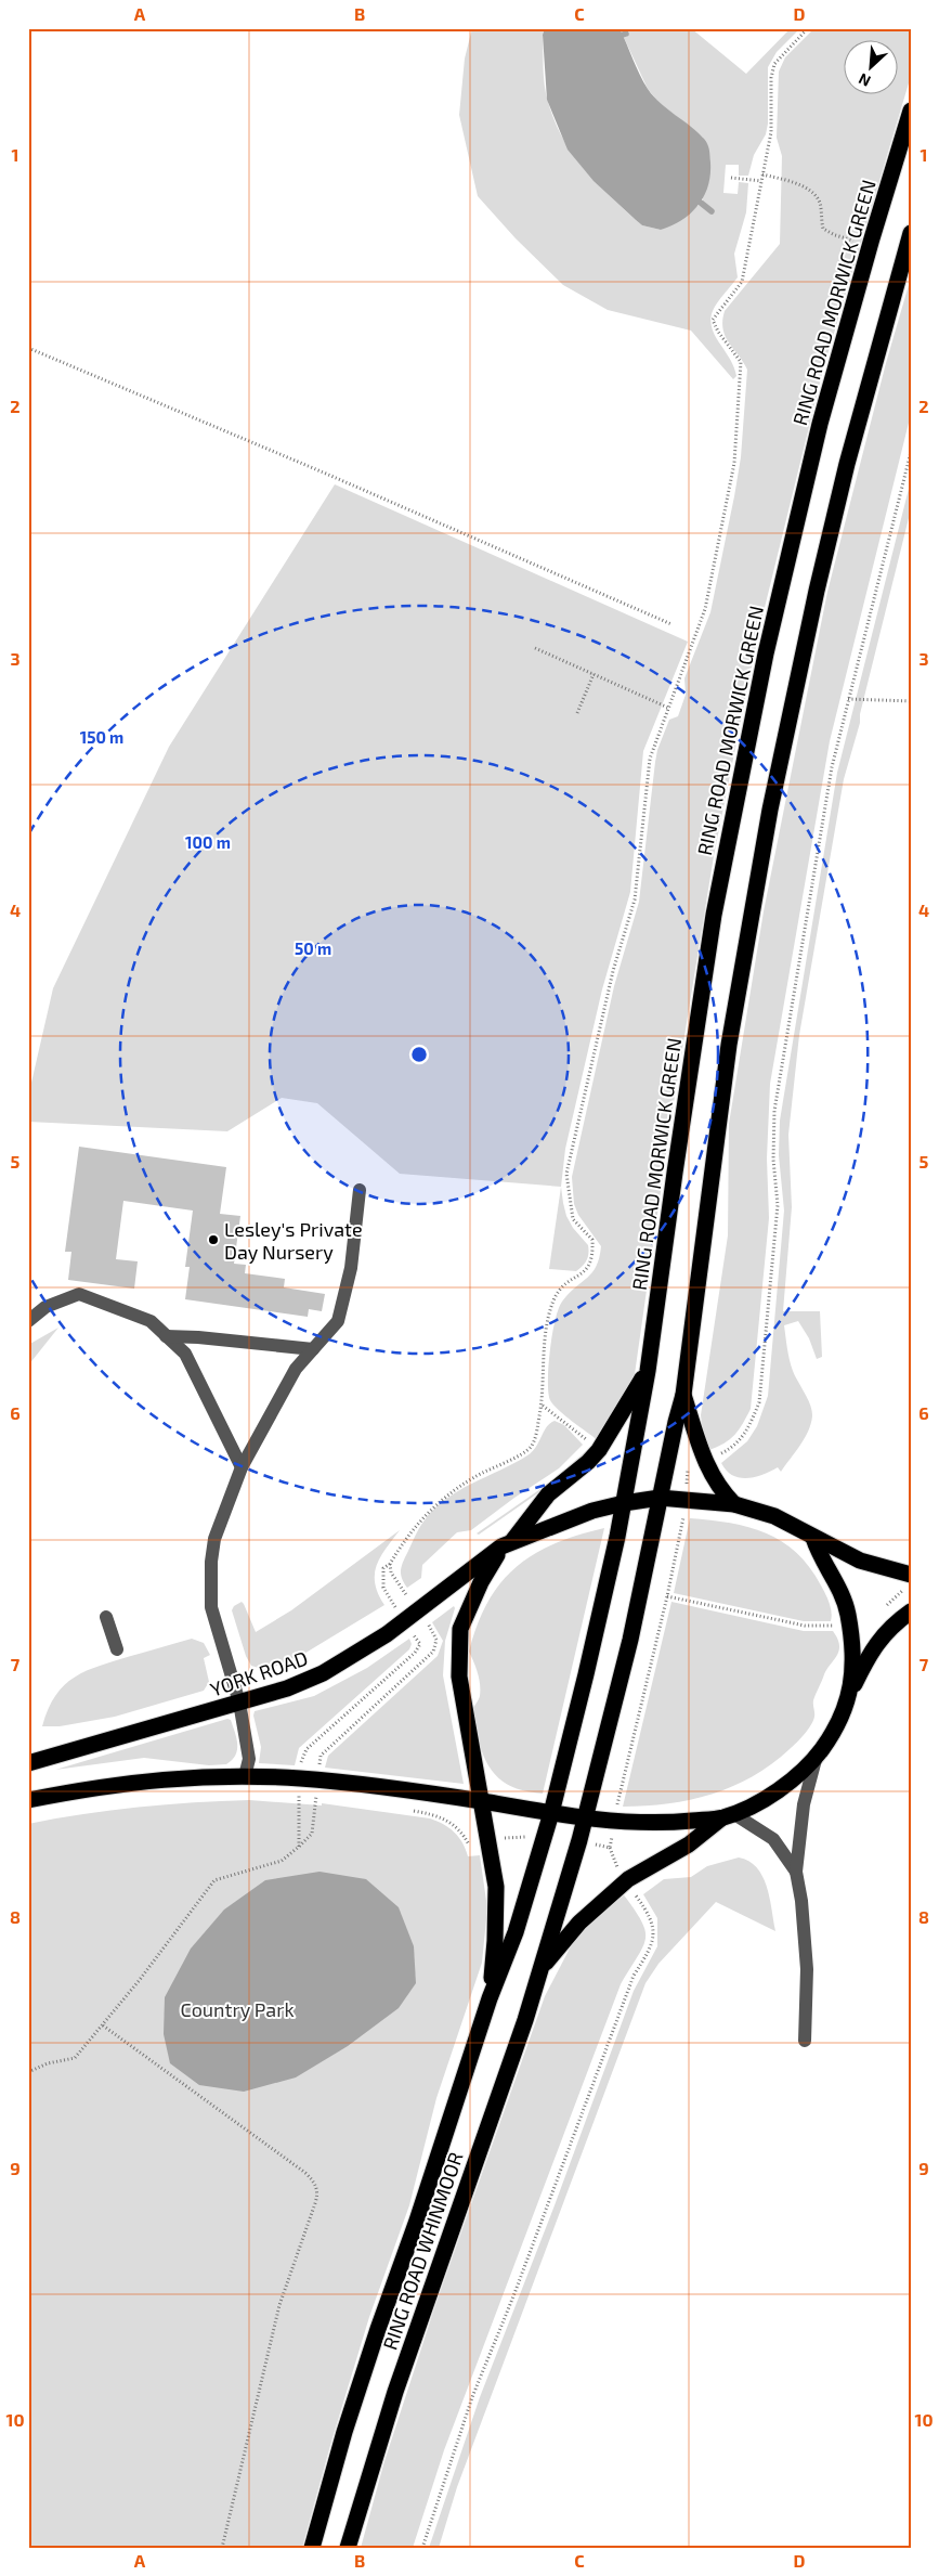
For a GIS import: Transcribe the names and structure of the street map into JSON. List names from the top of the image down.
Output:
{
  "streets": {
    "highway": ["RING ROAD MORWICK GREEN", "YORK ROAD", "RING ROAD WHINMOOR"]
  },
  "crossings": [
    ["RING ROAD MORWICK GREEN", "YORK ROAD"],
    ["RING ROAD MORWICK GREEN", "RING ROAD WHINMOOR"],
    ["YORK ROAD", "RING ROAD WHINMOOR"]
  ],
  "parks": ["Country Park"],
  "places": ["Lesley's Private Day Nursery"],
  "north": "bottom left",
  "grid": {
    "columns": [
      "A",
      "B",
      "C",
      "D"
    ],
    "rows": [
      "1",
      "2",
      "3",
      "4",
      "5",
      "6",
      "7",
      "8",
      "9",
      "10"
    ]
  },
  "rings": ["150 m", "100 m", "50 m"]
}
